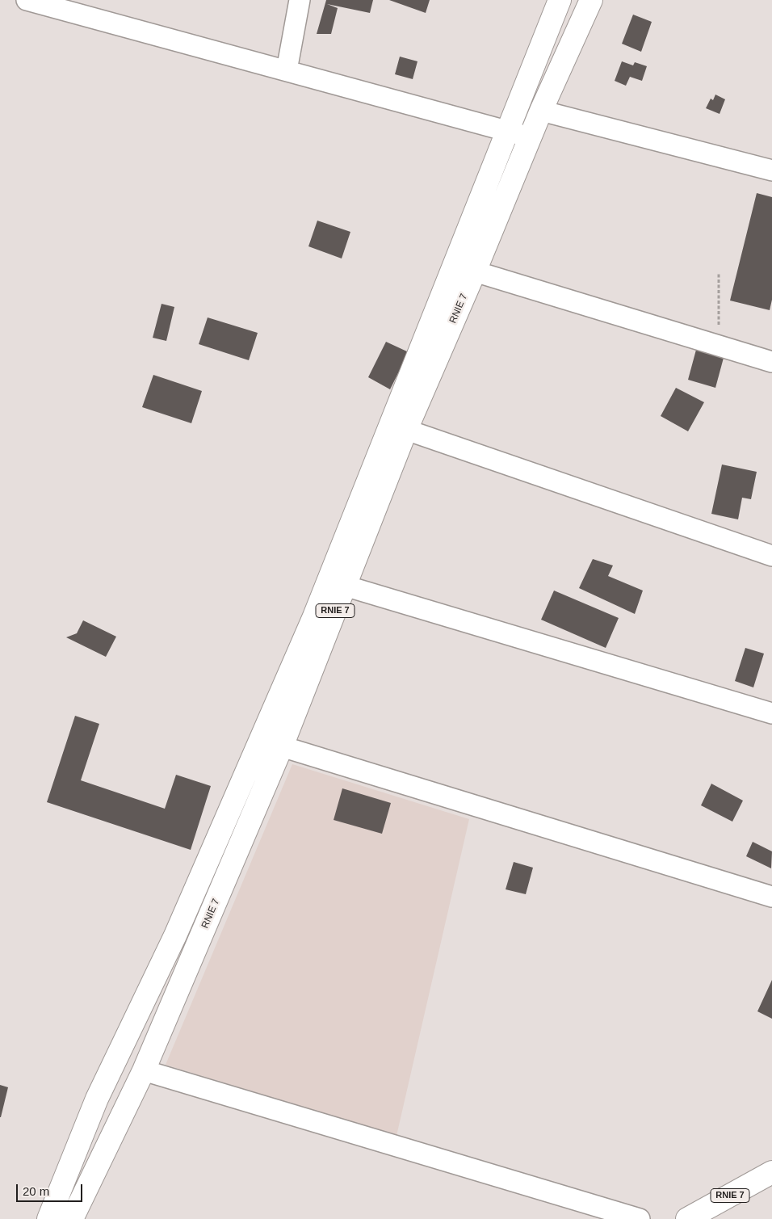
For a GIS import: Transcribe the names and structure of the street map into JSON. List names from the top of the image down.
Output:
{
  "streets": {
    "main road": ["RNIE 7"]
  },
  "scale_bar": "20 m"
}
